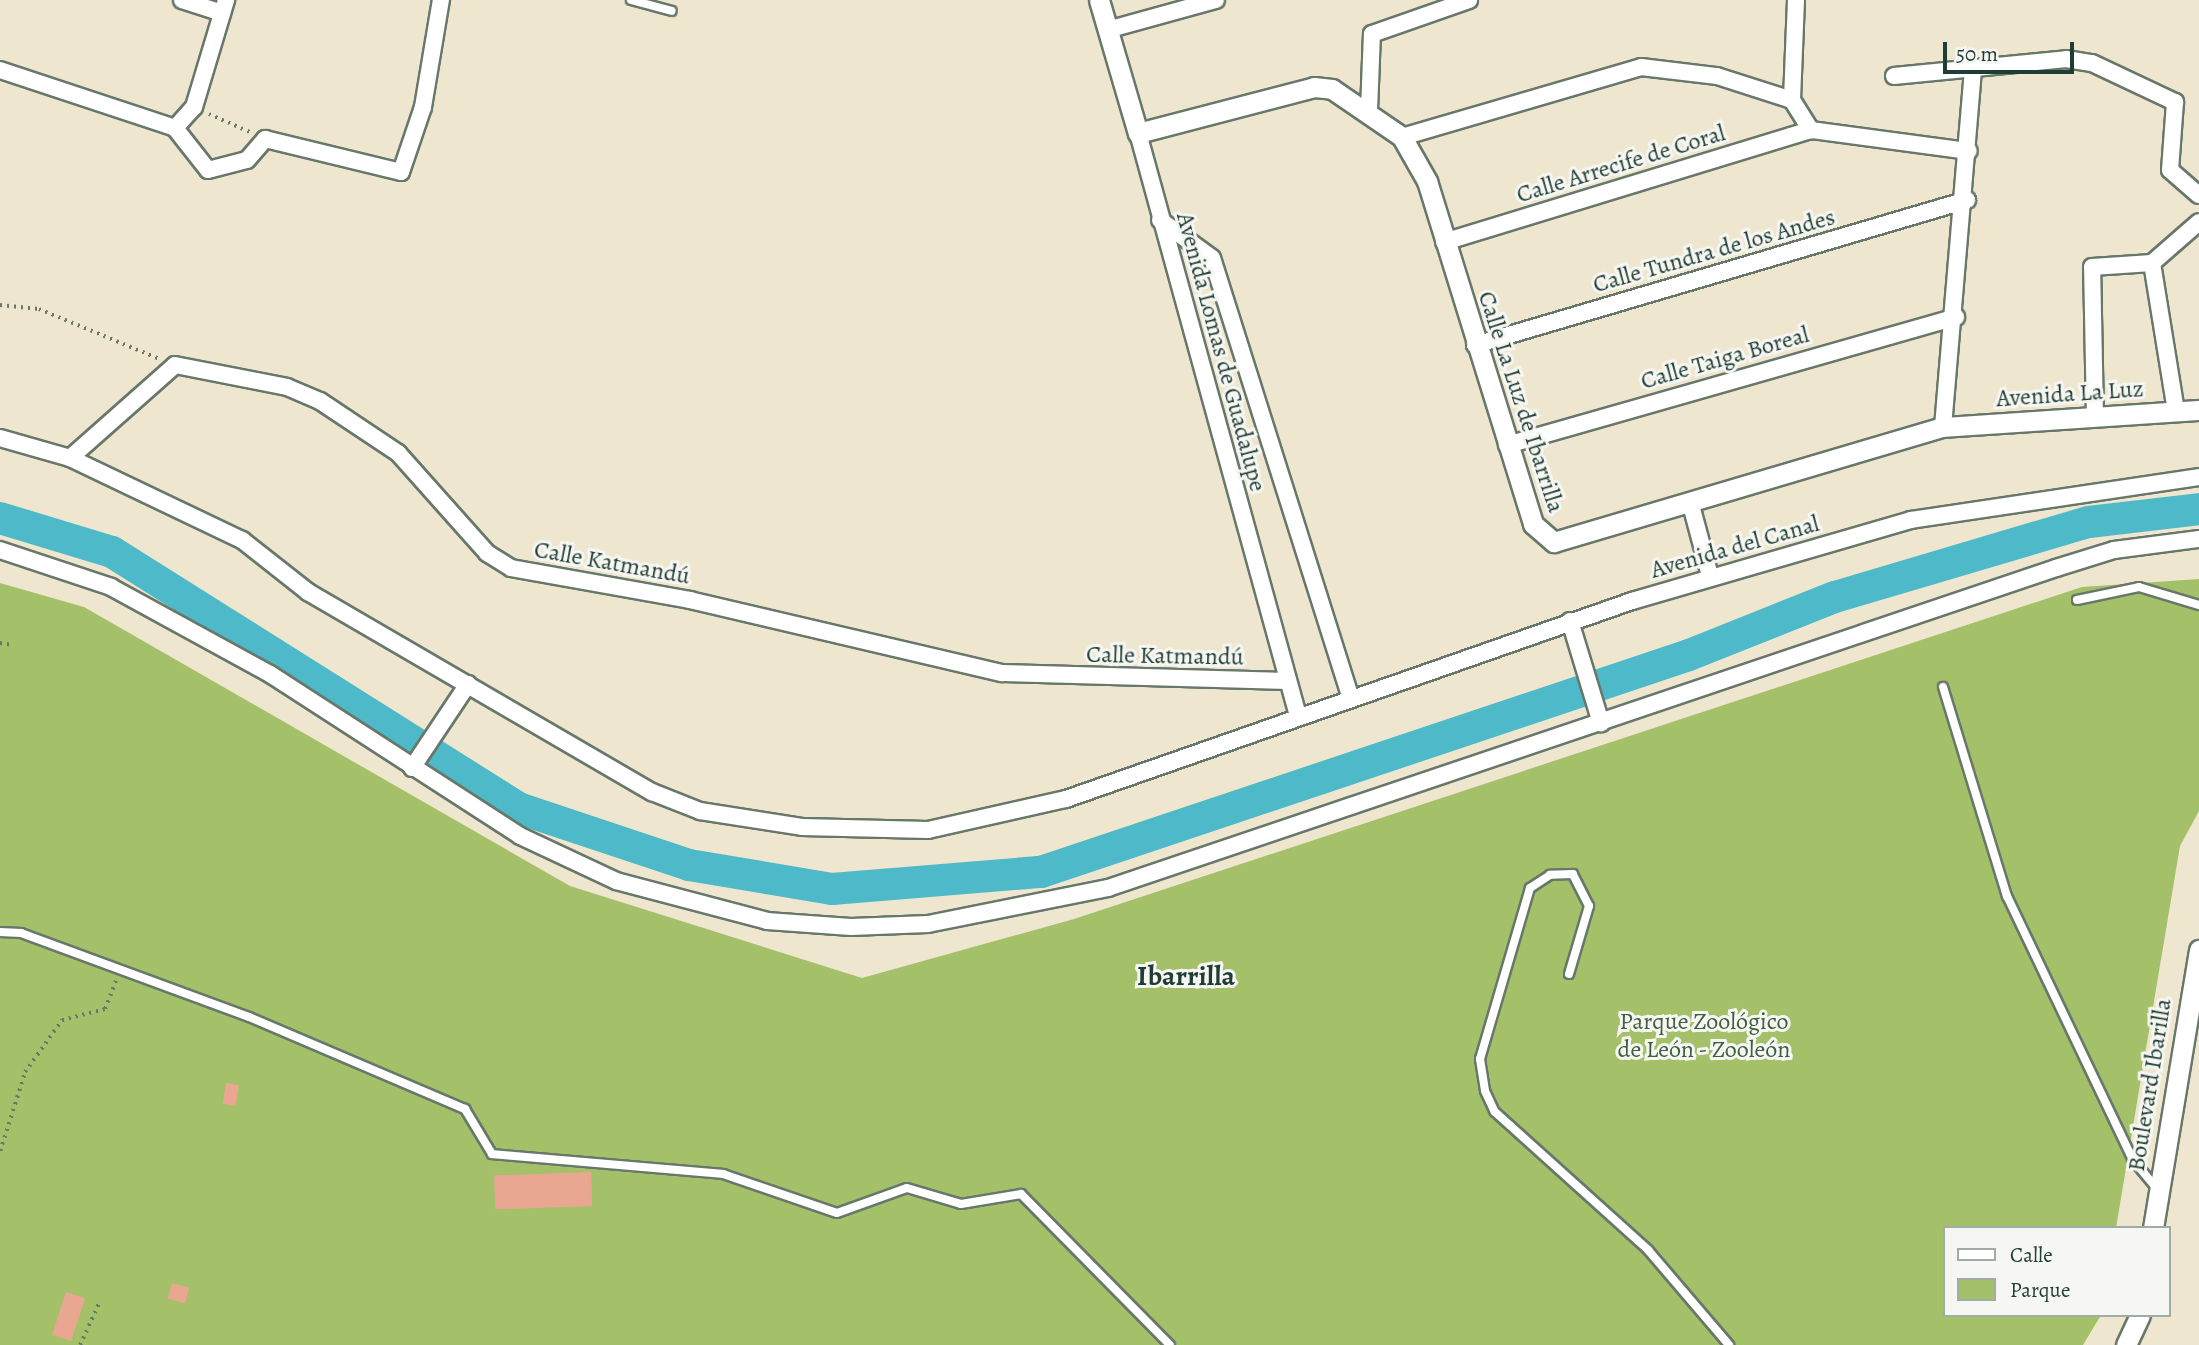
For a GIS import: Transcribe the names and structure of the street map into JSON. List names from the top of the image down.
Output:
{
  "streets": {
    "street": [
      "Calle Arrecife de Coral",
      "Calle Tundra de los Andes",
      "Avenida Lomas de Guadalupe",
      "Calle Taiga Boreal",
      "Avenida La Luz",
      "Calle La Luz de Ibarrilla",
      "Avenida del Canal",
      "Calle Katmandú",
      "Boulevard Ibarilla"
    ]
  },
  "crossings": [
    ["Calle Arrecife de Coral", "Calle La Luz de Ibarrilla"],
    ["Calle Tundra de los Andes", "Calle La Luz de Ibarrilla"],
    ["Avenida Lomas de Guadalupe", "Calle La Luz de Ibarrilla"],
    ["Avenida Lomas de Guadalupe", "Avenida del Canal"],
    ["Avenida Lomas de Guadalupe", "Calle Katmandú"],
    ["Calle Taiga Boreal", "Calle La Luz de Ibarrilla"],
    ["Avenida La Luz", "Calle La Luz de Ibarrilla"]
  ],
  "districts": ["Ibarrilla"],
  "parks": ["Parque Zoológico de León - Zooleón"],
  "legend": ["Calle", "Parque"],
  "scale_bar": "50 m"
}
